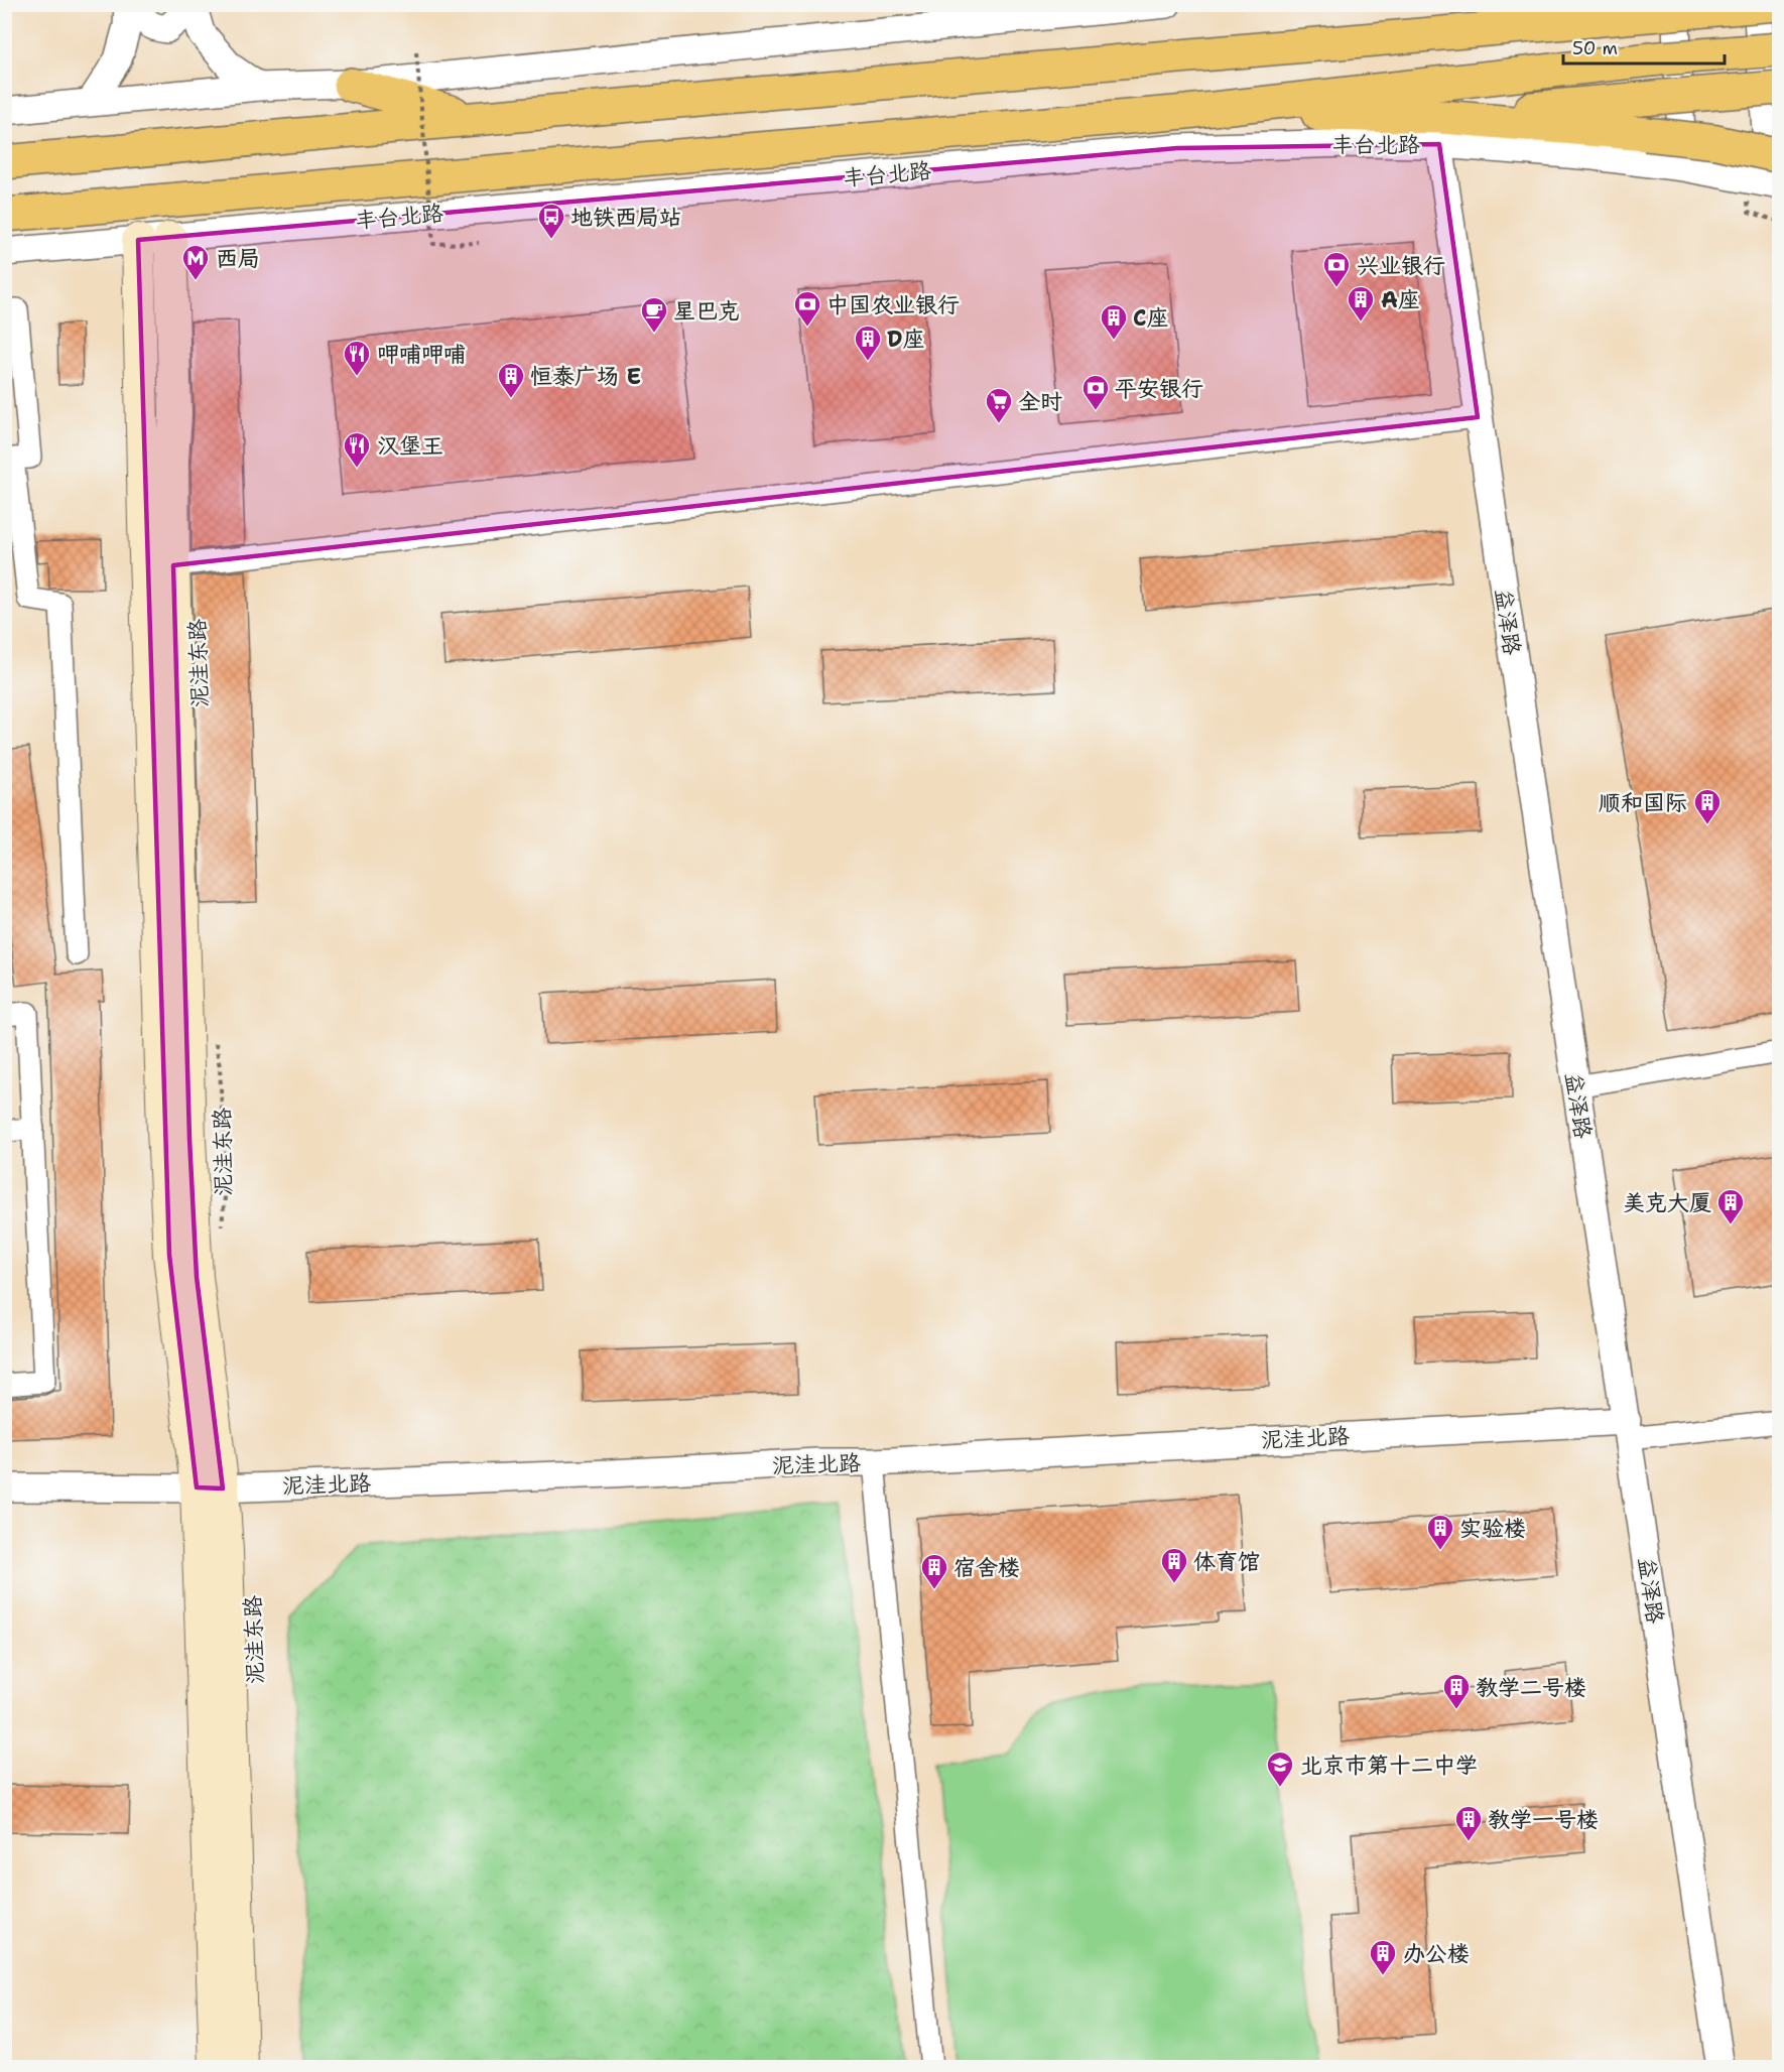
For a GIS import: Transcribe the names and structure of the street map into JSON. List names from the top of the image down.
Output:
{
  "streets": {
    "highway": ["丰台北路"],
    "main road": ["泥洼东路"],
    "street": ["益泽路", "泥洼北路"]
  },
  "crossings": [
    ["丰台北路", "益泽路"],
    ["丰台北路", "泥洼东路"],
    ["益泽路", "泥洼北路"],
    ["泥洼东路", "泥洼北路"]
  ],
  "places": {
    "bus stop": ["地铁西局站"],
    "metro station": ["西局"],
    "bank": ["兴业银行", "中国农业银行", "平安银行"],
    "building": [
      "A座",
      "C座",
      "D座",
      "恒泰广场 E",
      "顺和国际",
      "美克大厦",
      "实验楼",
      "体育馆",
      "宿舍楼",
      "教学二号楼",
      "教学一号楼",
      "办公楼"
    ],
    "cafe": ["星巴克"],
    "restaurant": ["呷哺呷哺", "汉堡王"],
    "supermarket": ["全时"],
    "school or university": ["北京市第十二中学"]
  },
  "scale_bar": "50 m"
}
